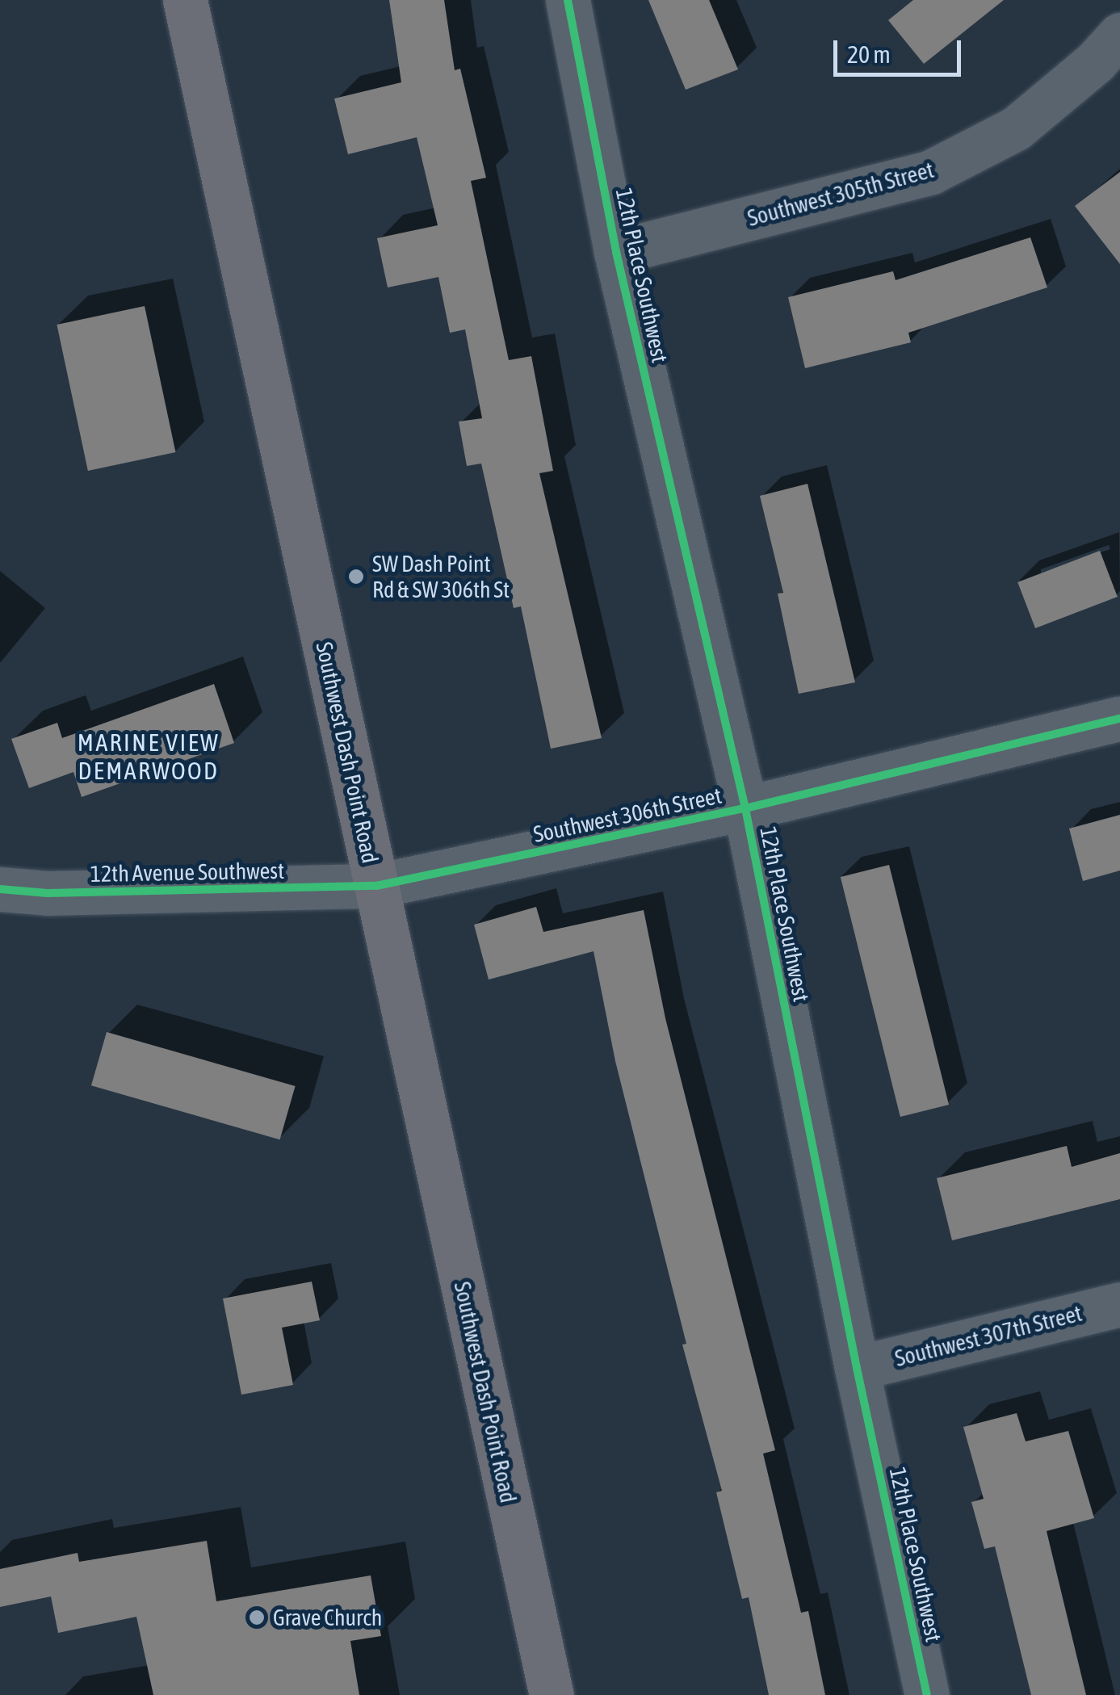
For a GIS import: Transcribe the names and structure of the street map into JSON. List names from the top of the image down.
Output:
{
  "streets": {
    "main road": ["Southwest Dash Point Road"],
    "street": [
      "Southwest 305th Street",
      "12th Place Southwest",
      "Southwest 306th Street",
      "12th Avenue Southwest",
      "Southwest 307th Street"
    ]
  },
  "crossings": [
    ["Southwest 305th Street", "12th Place Southwest"],
    ["12th Place Southwest", "Southwest 306th Street"],
    ["12th Place Southwest", "Southwest 307th Street"],
    ["Southwest Dash Point Road", "Southwest 306th Street"],
    ["Southwest Dash Point Road", "12th Avenue Southwest"],
    ["Southwest 306th Street", "12th Avenue Southwest"]
  ],
  "districts": ["MARINE VIEW DEMARWOOD"],
  "places": ["SW Dash Point Rd & SW 306th St", "Grave Church"],
  "scale_bar": "20 m"
}
